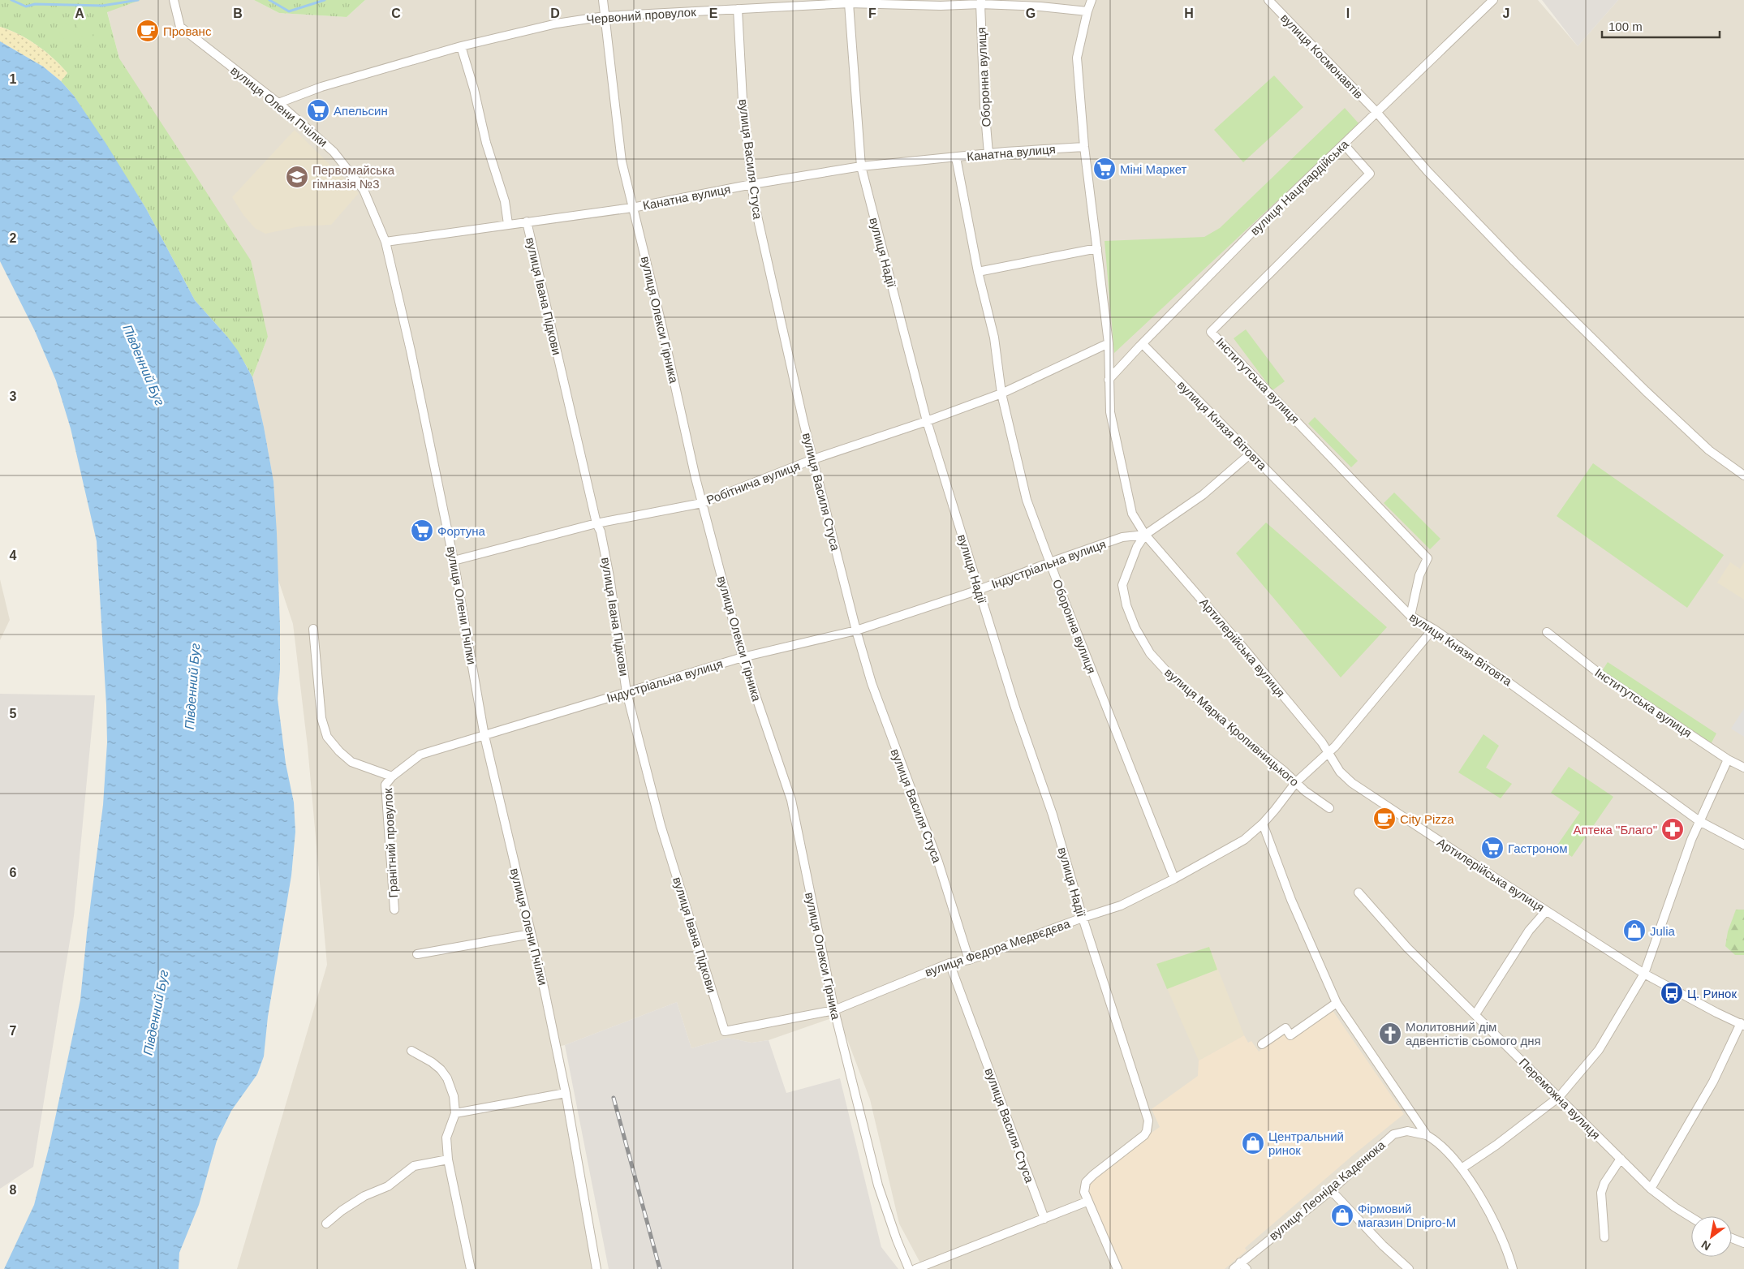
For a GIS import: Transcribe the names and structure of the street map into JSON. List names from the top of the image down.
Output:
{
  "streets": {
    "street": [
      "Червоний провулок",
      "вулиця Космонавтів",
      "Оборонна вулиця",
      "вулиця Олени Пчілки",
      "Канатна вулиця",
      "вулиця Василя Стуса",
      "вулиця Нацгвардійська",
      "вулиця Надії",
      "вулиця Івана Підкови",
      "вулиця Олекси Гірника",
      "Інститутська вулиця",
      "вулиця Князя Вітовта",
      "Робітнича вулиця",
      "Індустріальна вулиця",
      "Артилерійська вулиця",
      "вулиця Марка Кропивницького",
      "Гранітний провулок",
      "вулиця Федора Медвєдєва",
      "Переможна вулиця",
      "вулиця Леоніда Каденюка"
    ]
  },
  "crossings": [
    ["Червоний провулок", "Оборонна вулиця"],
    ["Червоний провулок", "вулиця Олени Пчілки"],
    ["Червоний провулок", "вулиця Василя Стуса"],
    ["Червоний провулок", "вулиця Надії"],
    ["Червоний провулок", "вулиця Олекси Гірника"],
    ["вулиця Космонавтів", "вулиця Нацгвардійська"],
    ["Оборонна вулиця", "Канатна вулиця"],
    ["Оборонна вулиця", "Робітнича вулиця"],
    ["Оборонна вулиця", "Індустріальна вулиця"],
    ["Оборонна вулиця", "вулиця Федора Медвєдєва"],
    ["вулиця Олени Пчілки", "Канатна вулиця"],
    ["вулиця Олени Пчілки", "Робітнича вулиця"],
    ["вулиця Олени Пчілки", "Індустріальна вулиця"],
    ["Канатна вулиця", "вулиця Василя Стуса"],
    ["Канатна вулиця", "вулиця Надії"],
    ["Канатна вулиця", "вулиця Івана Підкови"],
    ["Канатна вулиця", "вулиця Олекси Гірника"],
    ["вулиця Василя Стуса", "Робітнича вулиця"],
    ["вулиця Василя Стуса", "Індустріальна вулиця"],
    ["вулиця Василя Стуса", "вулиця Федора Медвєдєва"],
    ["вулиця Нацгвардійська", "Інститутська вулиця"],
    ["вулиця Нацгвардійська", "вулиця Князя Вітовта"],
    ["вулиця Надії", "Робітнича вулиця"],
    ["вулиця Надії", "Індустріальна вулиця"],
    ["вулиця Надії", "вулиця Федора Медвєдєва"],
    ["вулиця Івана Підкови", "Робітнича вулиця"],
    ["вулиця Івана Підкови", "Індустріальна вулиця"],
    ["вулиця Івана Підкови", "вулиця Федора Медвєдєва"],
    ["вулиця Олекси Гірника", "Робітнича вулиця"],
    ["вулиця Олекси Гірника", "Індустріальна вулиця"],
    ["вулиця Олекси Гірника", "вулиця Федора Медвєдєва"],
    ["Інститутська вулиця", "вулиця Князя Вітовта"],
    ["вулиця Князя Вітовта", "вулиця Федора Медвєдєва"],
    ["Індустріальна вулиця", "Артилерійська вулиця"],
    ["Індустріальна вулиця", "вулиця Марка Кропивницького"],
    ["Індустріальна вулиця", "Гранітний провулок"],
    ["Артилерійська вулиця", "вулиця Марка Кропивницького"],
    ["Артилерійська вулиця", "вулиця Федора Медвєдєва"],
    ["вулиця Марка Кропивницького", "вулиця Федора Медвєдєва"]
  ],
  "water": ["Південний Буг"],
  "places": {
    "cafe": ["Прованс", "City Pizza"],
    "supermarket": [
      "Апельсин",
      "Міні Маркет",
      "Фортуна",
      "Гастроном"
    ],
    "school or university": ["Первомайська гімназія №3"],
    "pharmacy": ["Аптека \"Благо\""],
    "shop": ["Julia", "Центральний ринок", "Фірмовий магазин Dnipro-M"],
    "bus stop": ["Ц. Ринок"],
    "church": ["Молитовний дім адвентістів сьомого дня"]
  },
  "scale_bar": "100 m",
  "north": "bottom left",
  "grid": {
    "columns": [
      "A",
      "B",
      "C",
      "D",
      "E",
      "F",
      "G",
      "H",
      "I",
      "J"
    ],
    "rows": [
      "1",
      "2",
      "3",
      "4",
      "5",
      "6",
      "7",
      "8"
    ]
  }
}
